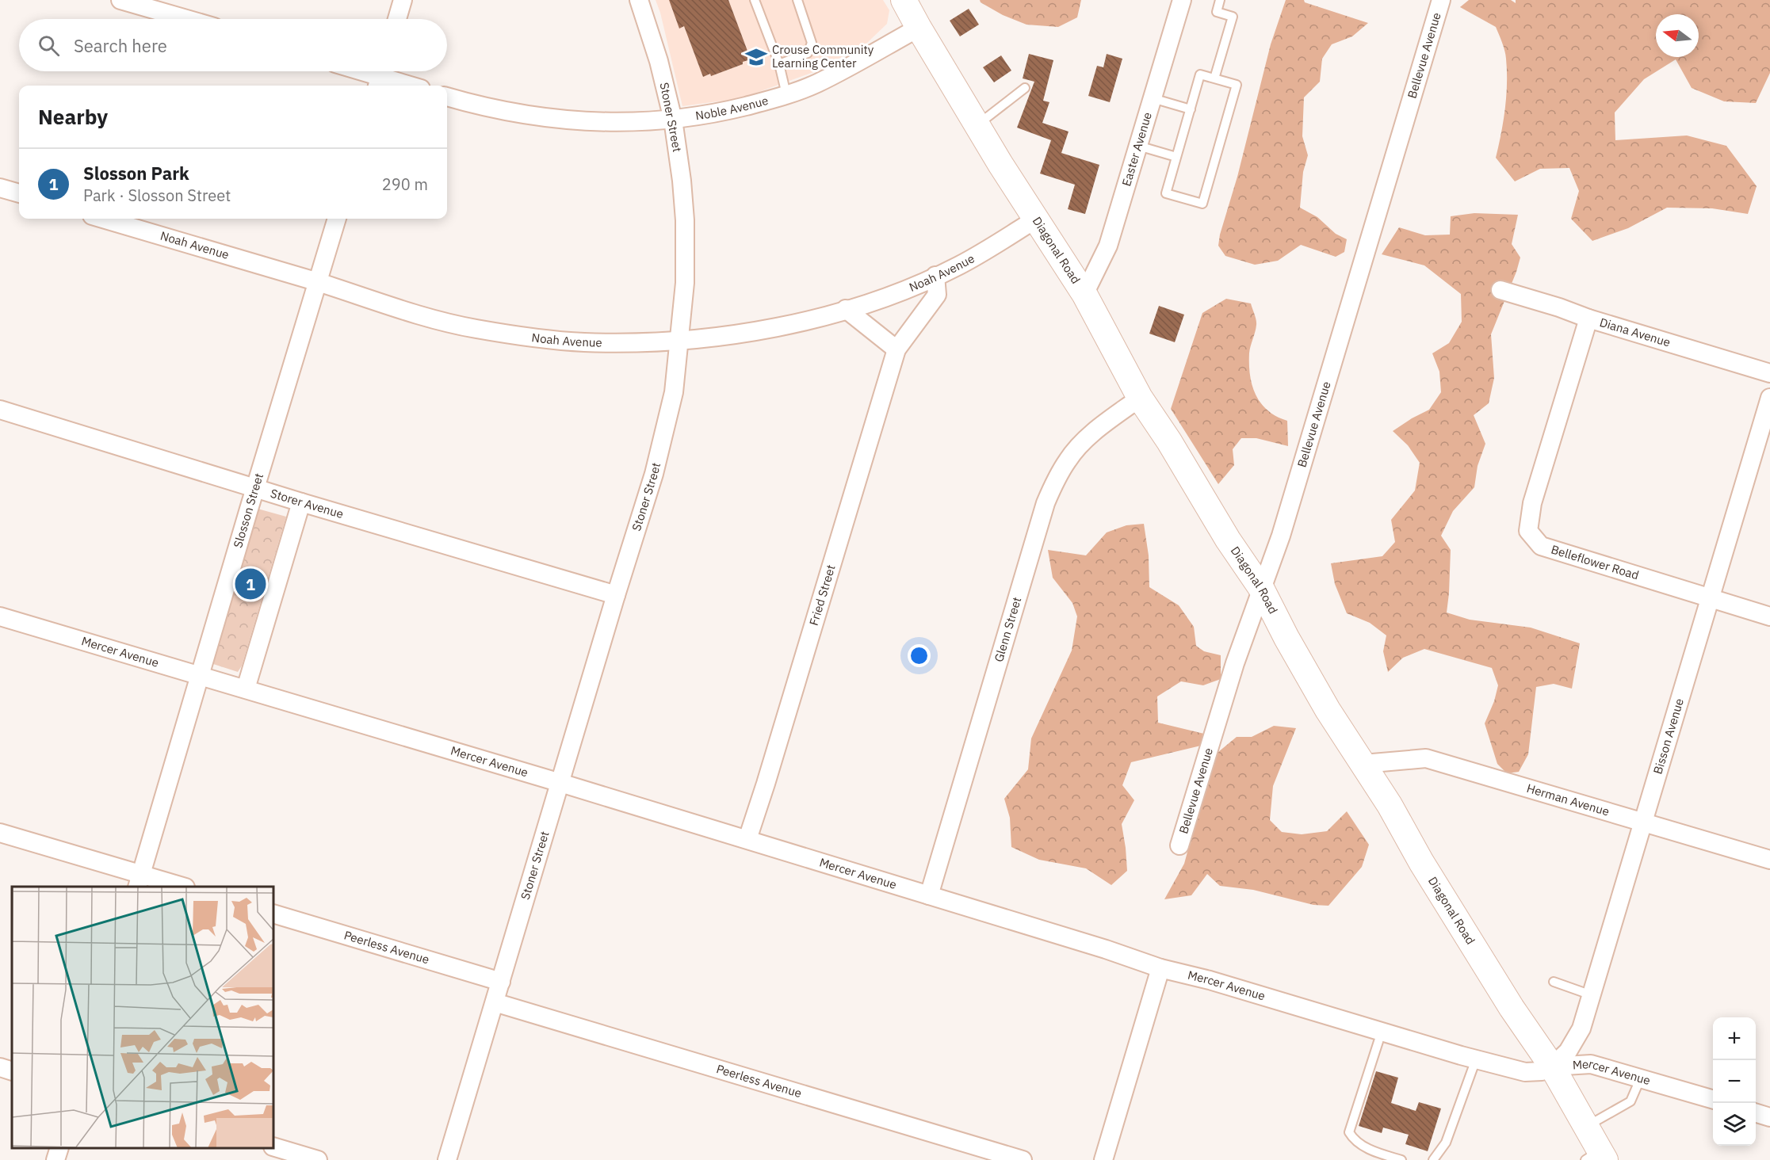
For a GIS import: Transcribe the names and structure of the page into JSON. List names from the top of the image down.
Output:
{
  "streets": {
    "street": [
      "Bellevue Avenue",
      "Noble Avenue",
      "Stoner Street",
      "Easter Avenue",
      "Noah Avenue",
      "Diagonal Road",
      "Diana Avenue",
      "Storer Avenue",
      "Slosson Street",
      "Belleflower Road",
      "Fried Street",
      "Glenn Street",
      "Mercer Avenue",
      "Bisson Avenue",
      "Herman Avenue",
      "Peerless Avenue"
    ]
  },
  "crossings": [
    ["Bellevue Avenue", "Diagonal Road"],
    ["Noble Avenue", "Stoner Street"],
    ["Noble Avenue", "Diagonal Road"],
    ["Stoner Street", "Noah Avenue"],
    ["Stoner Street", "Storer Avenue"],
    ["Stoner Street", "Mercer Avenue"],
    ["Stoner Street", "Peerless Avenue"],
    ["Easter Avenue", "Diagonal Road"],
    ["Noah Avenue", "Diagonal Road"],
    ["Noah Avenue", "Slosson Street"],
    ["Noah Avenue", "Fried Street"],
    ["Diagonal Road", "Glenn Street"],
    ["Diagonal Road", "Mercer Avenue"],
    ["Diagonal Road", "Bisson Avenue"],
    ["Diagonal Road", "Herman Avenue"],
    ["Diana Avenue", "Belleflower Road"],
    ["Storer Avenue", "Slosson Street"],
    ["Slosson Street", "Mercer Avenue"],
    ["Belleflower Road", "Bisson Avenue"],
    ["Fried Street", "Mercer Avenue"],
    ["Glenn Street", "Mercer Avenue"],
    ["Mercer Avenue", "Bisson Avenue"],
    ["Bisson Avenue", "Herman Avenue"]
  ],
  "places": {
    "school or university": ["Crouse Community Learning Center"]
  },
  "north": "left",
  "page": {
    "search": "Search here",
    "heading": "Nearby",
    "list": [
      {
        "mark": "1",
        "name": "Slosson Park",
        "note": "Park · Slosson Street",
        "value": "290 m"
      }
    ],
    "pins": "1",
    "map_buttons": ["+", "−"]
  }
}
